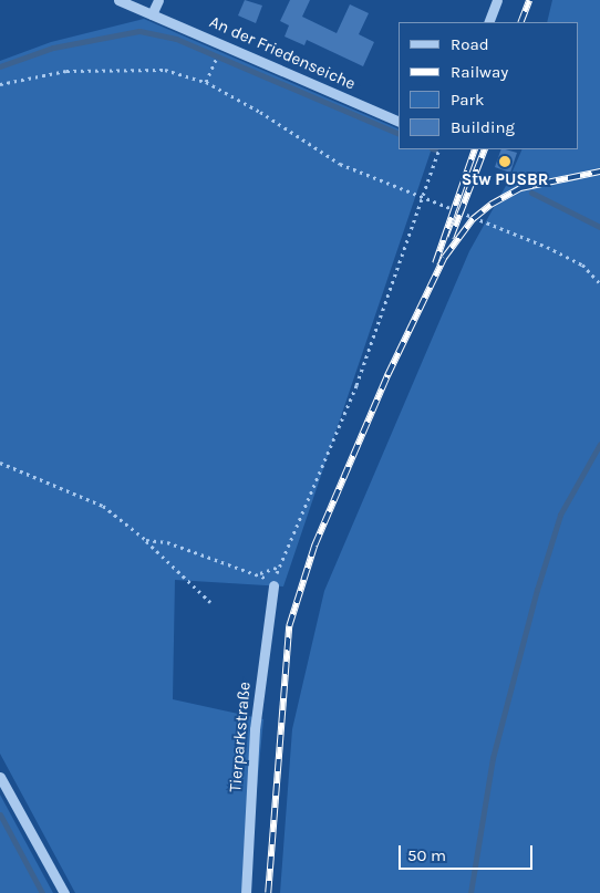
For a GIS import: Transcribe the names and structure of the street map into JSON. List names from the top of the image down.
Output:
{
  "streets": {
    "street": ["An der Friedenseiche", "Tierparkstraße"]
  },
  "places": ["Stw PUSBR"],
  "legend": [
    "Road",
    "Railway",
    "Park",
    "Building"
  ],
  "scale_bar": "50 m"
}
